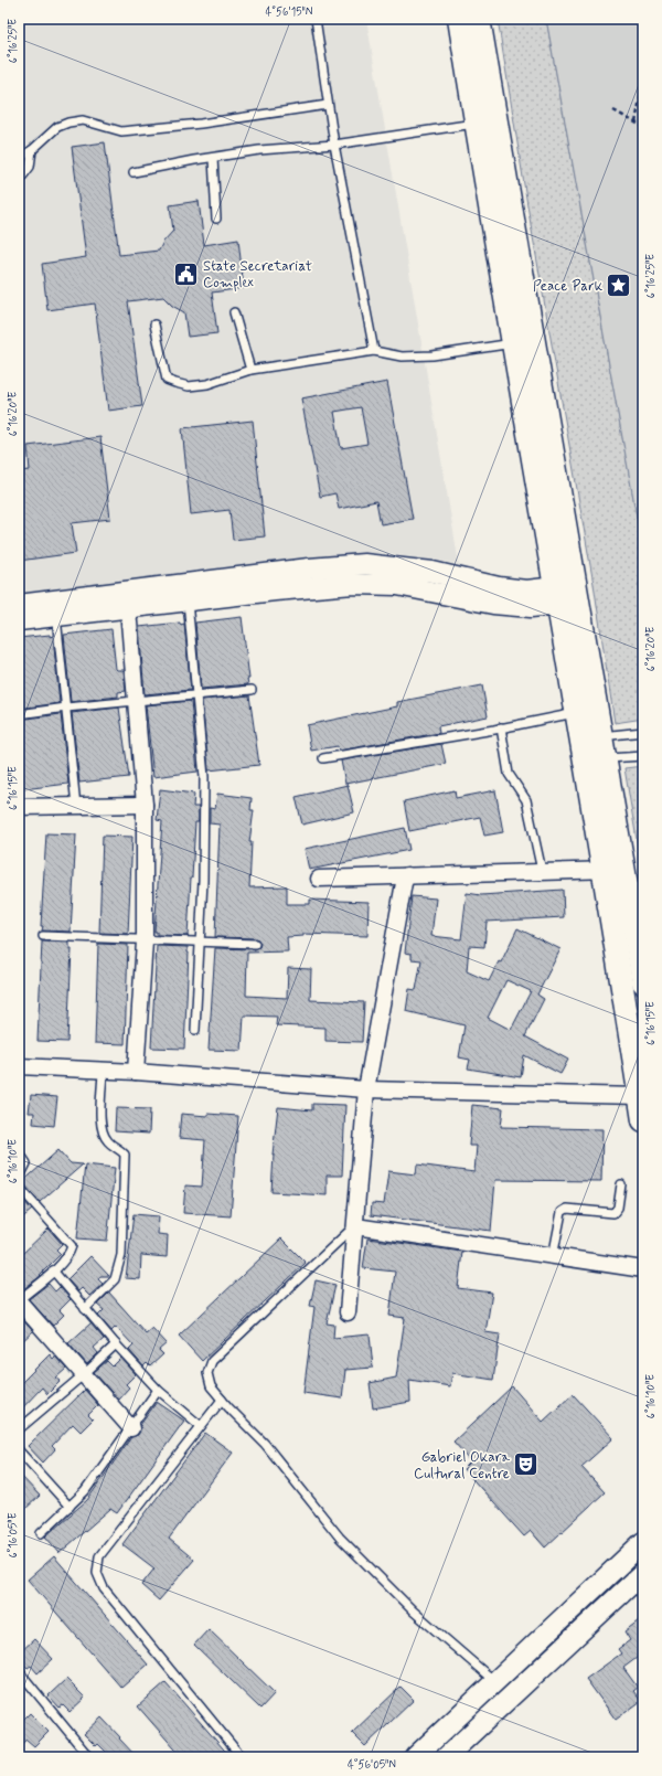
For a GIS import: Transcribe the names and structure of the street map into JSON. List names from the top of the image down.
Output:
{
  "places": {
    "public building": ["State Secretariat Complex"],
    "place": ["Peace Park"],
    "theatre": ["Gabriel Okara Cultural Centre"]
  },
  "coordinates": [
    "4°56'15\"N",
    "6°16'25\"E",
    "6°16'20\"E",
    "6°16'15\"E",
    "6°16'10\"E",
    "6°16'05\"E",
    "4°56'05\"N"
  ]
}
